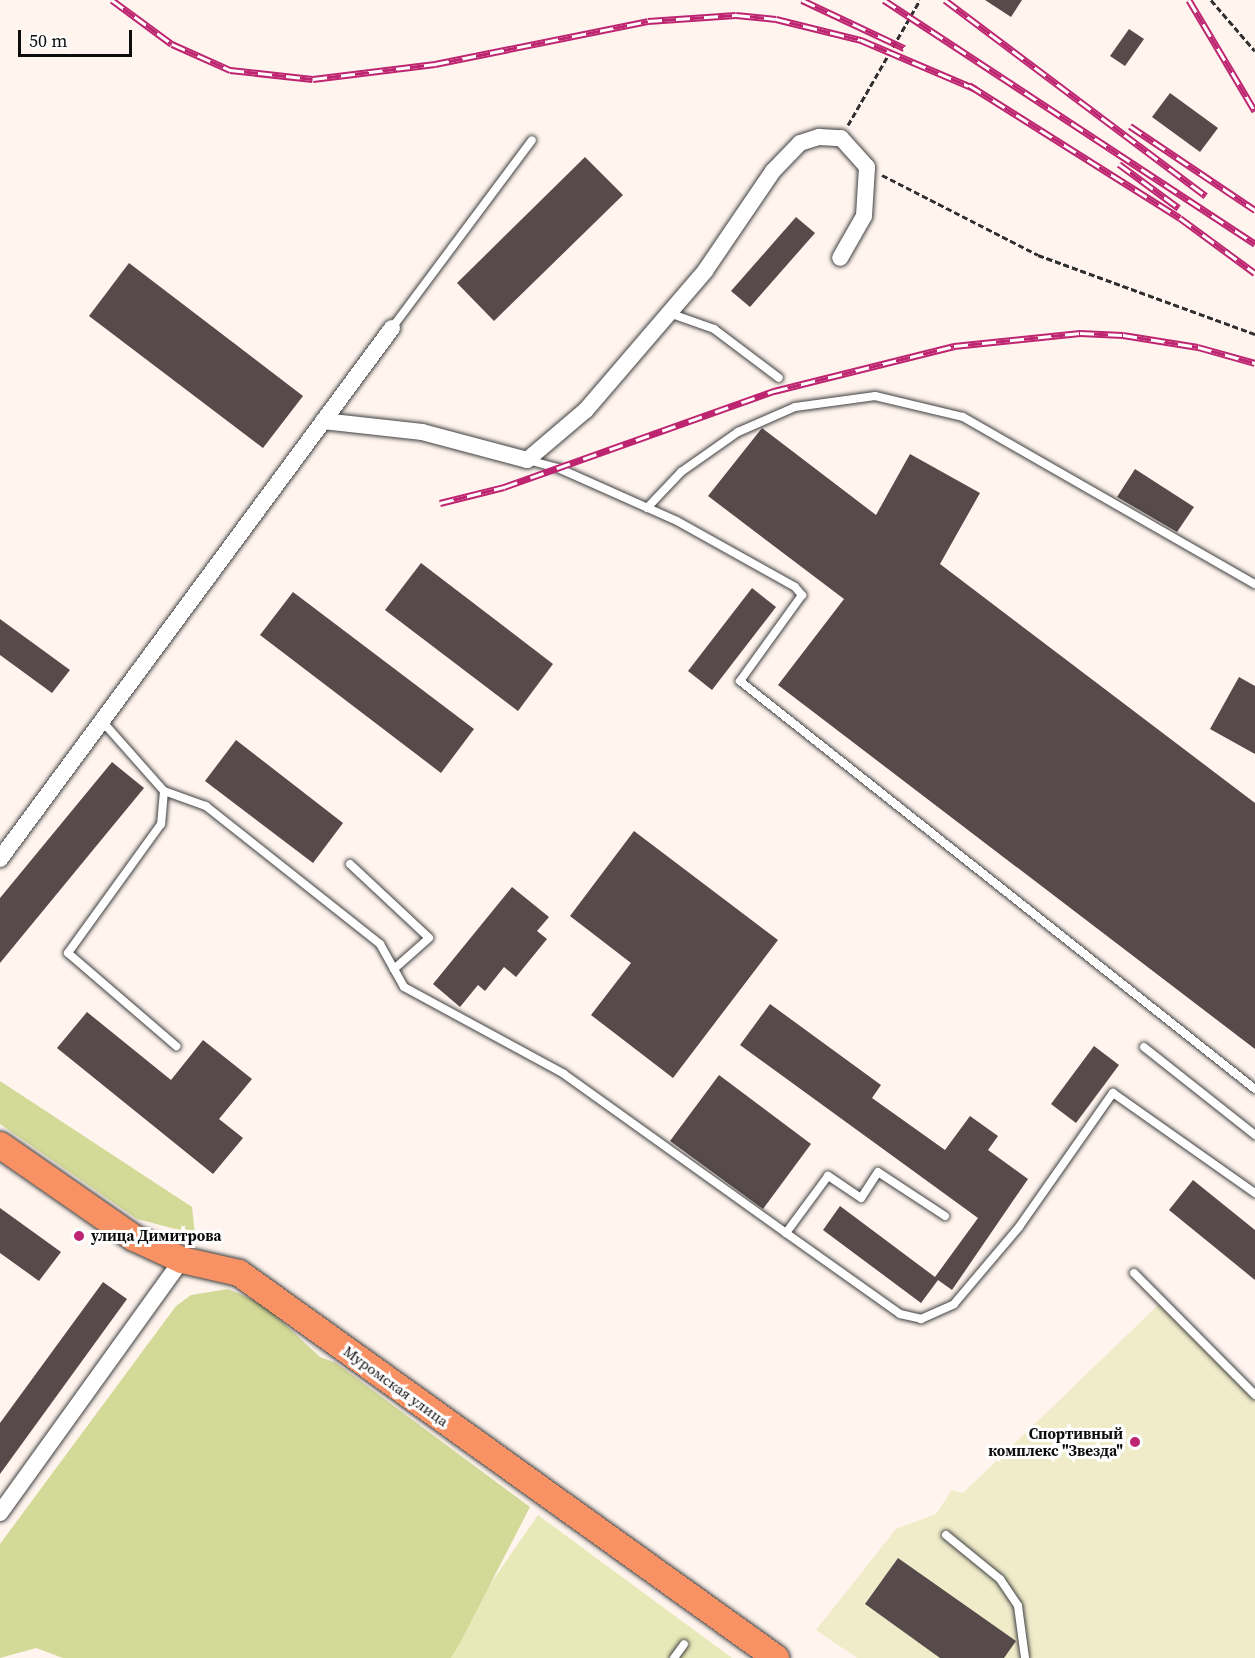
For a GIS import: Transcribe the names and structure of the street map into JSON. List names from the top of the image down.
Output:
{
  "streets": {
    "main road": ["Муромская улица"]
  },
  "places": ["улица Димитрова", "Спортивный комплекс \"Звезда\""],
  "scale_bar": "50 m"
}
